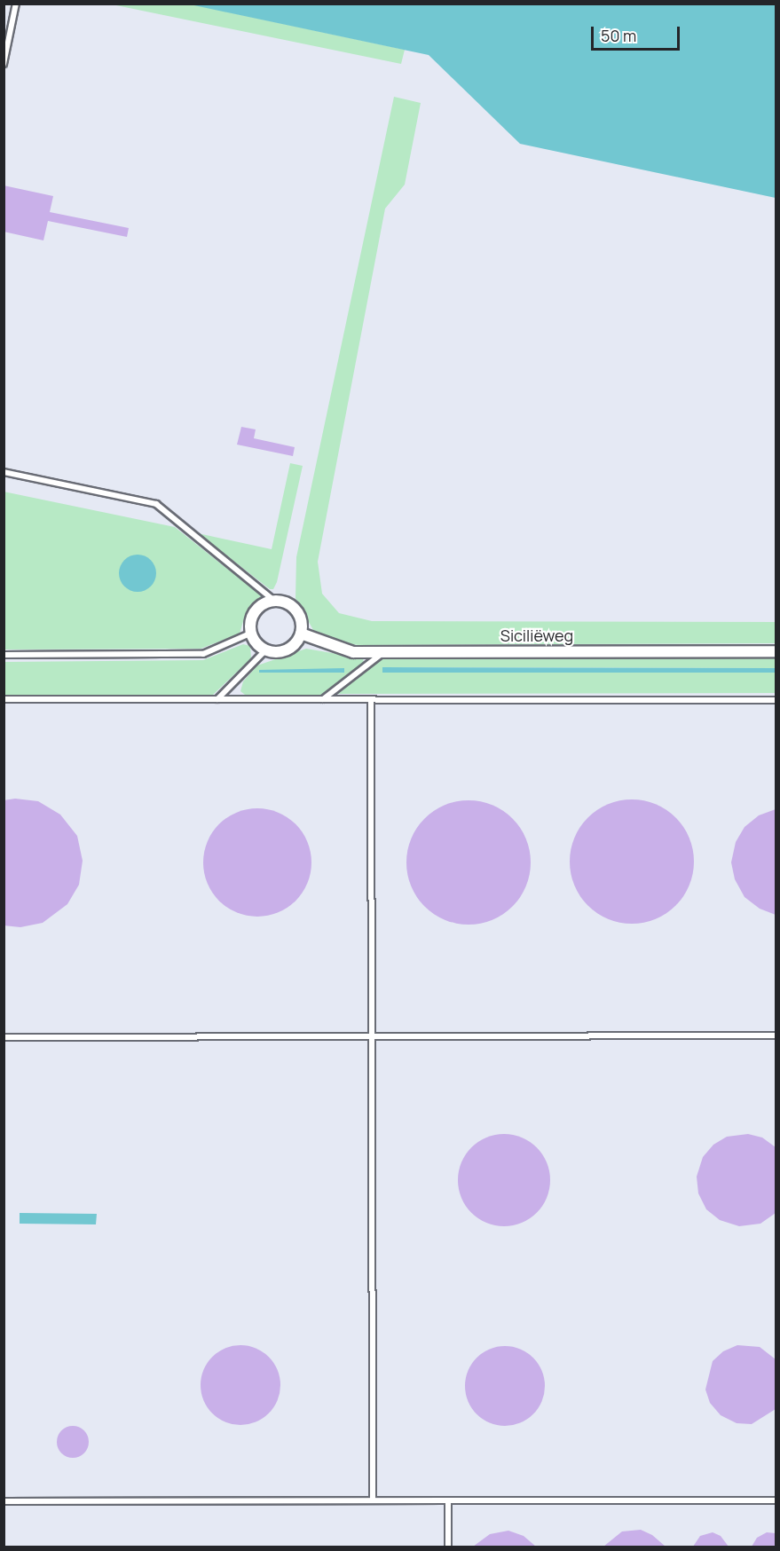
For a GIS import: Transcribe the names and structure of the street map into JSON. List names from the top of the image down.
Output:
{
  "streets": {
    "street": ["Siciliëweg"]
  },
  "scale_bar": "50 m"
}
